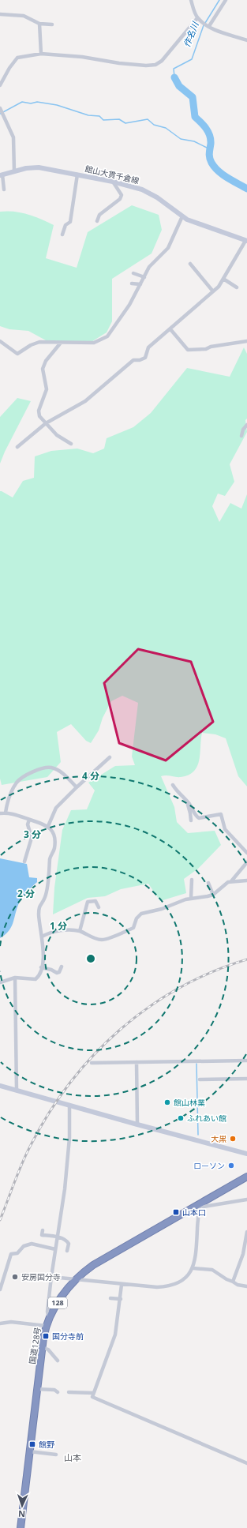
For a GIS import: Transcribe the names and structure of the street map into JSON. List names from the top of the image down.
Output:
{
  "streets": {
    "highway": ["128", "国道128号"],
    "main road": ["館山大貫千倉線"]
  },
  "districts": ["山本"],
  "water": ["作名川"],
  "places": {
    "other": [
      "館山林業",
      "ふれあい館",
      "大黒",
      "ローソン",
      "安房国分寺"
    ],
    "transit": ["山本口", "国分寺前", "館野"]
  },
  "north": "bottom",
  "rings": [
    "4 分",
    "3 分",
    "2 分",
    "1 分"
  ]
}
